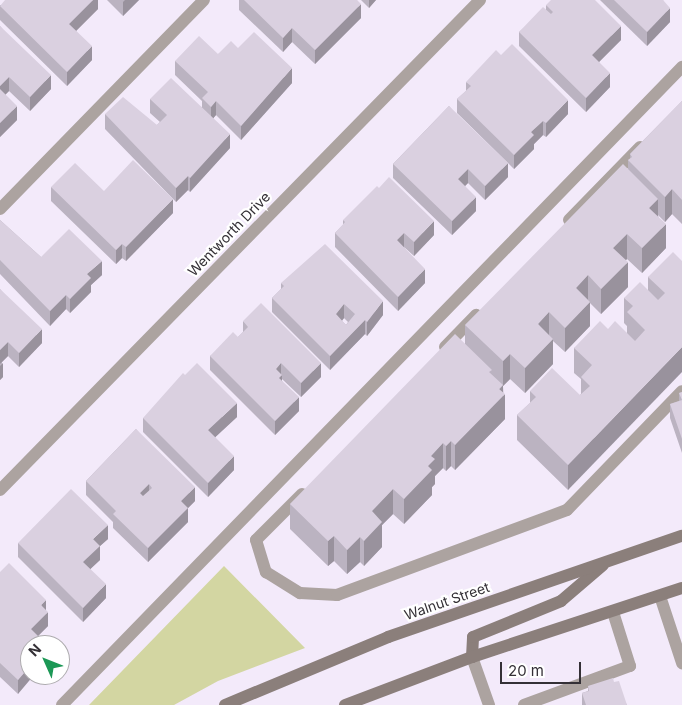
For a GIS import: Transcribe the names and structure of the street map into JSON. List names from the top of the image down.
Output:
{
  "streets": {
    "main road": ["Walnut Street"],
    "street": ["Wentworth Drive"]
  },
  "scale_bar": "20 m",
  "north": "top left"
}
